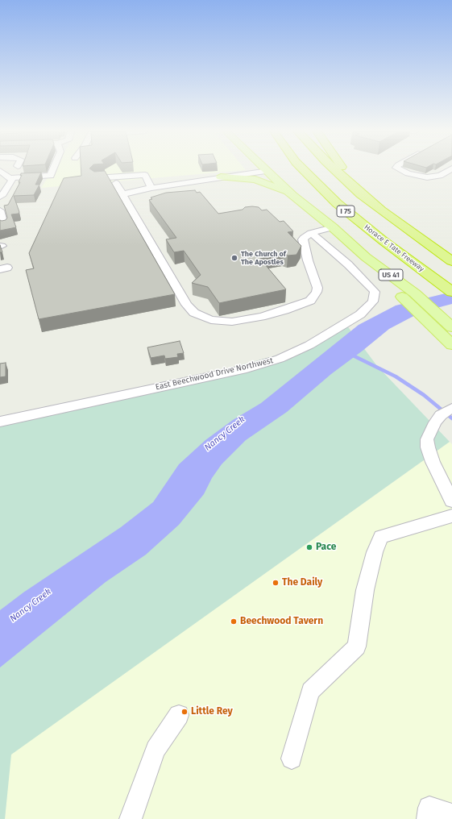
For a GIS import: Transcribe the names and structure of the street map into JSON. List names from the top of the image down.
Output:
{
  "streets": {
    "highway": ["I 75", "Horace E Tate Freeway"],
    "main road": ["US 41"],
    "street": ["East Beechwood Drive Northwest"]
  },
  "water": ["Nancy Creek"],
  "places": [
    "The Church of The Apostles",
    "Pace",
    "The Daily",
    "Beechwood Tavern",
    "Little Rey"
  ]
}
